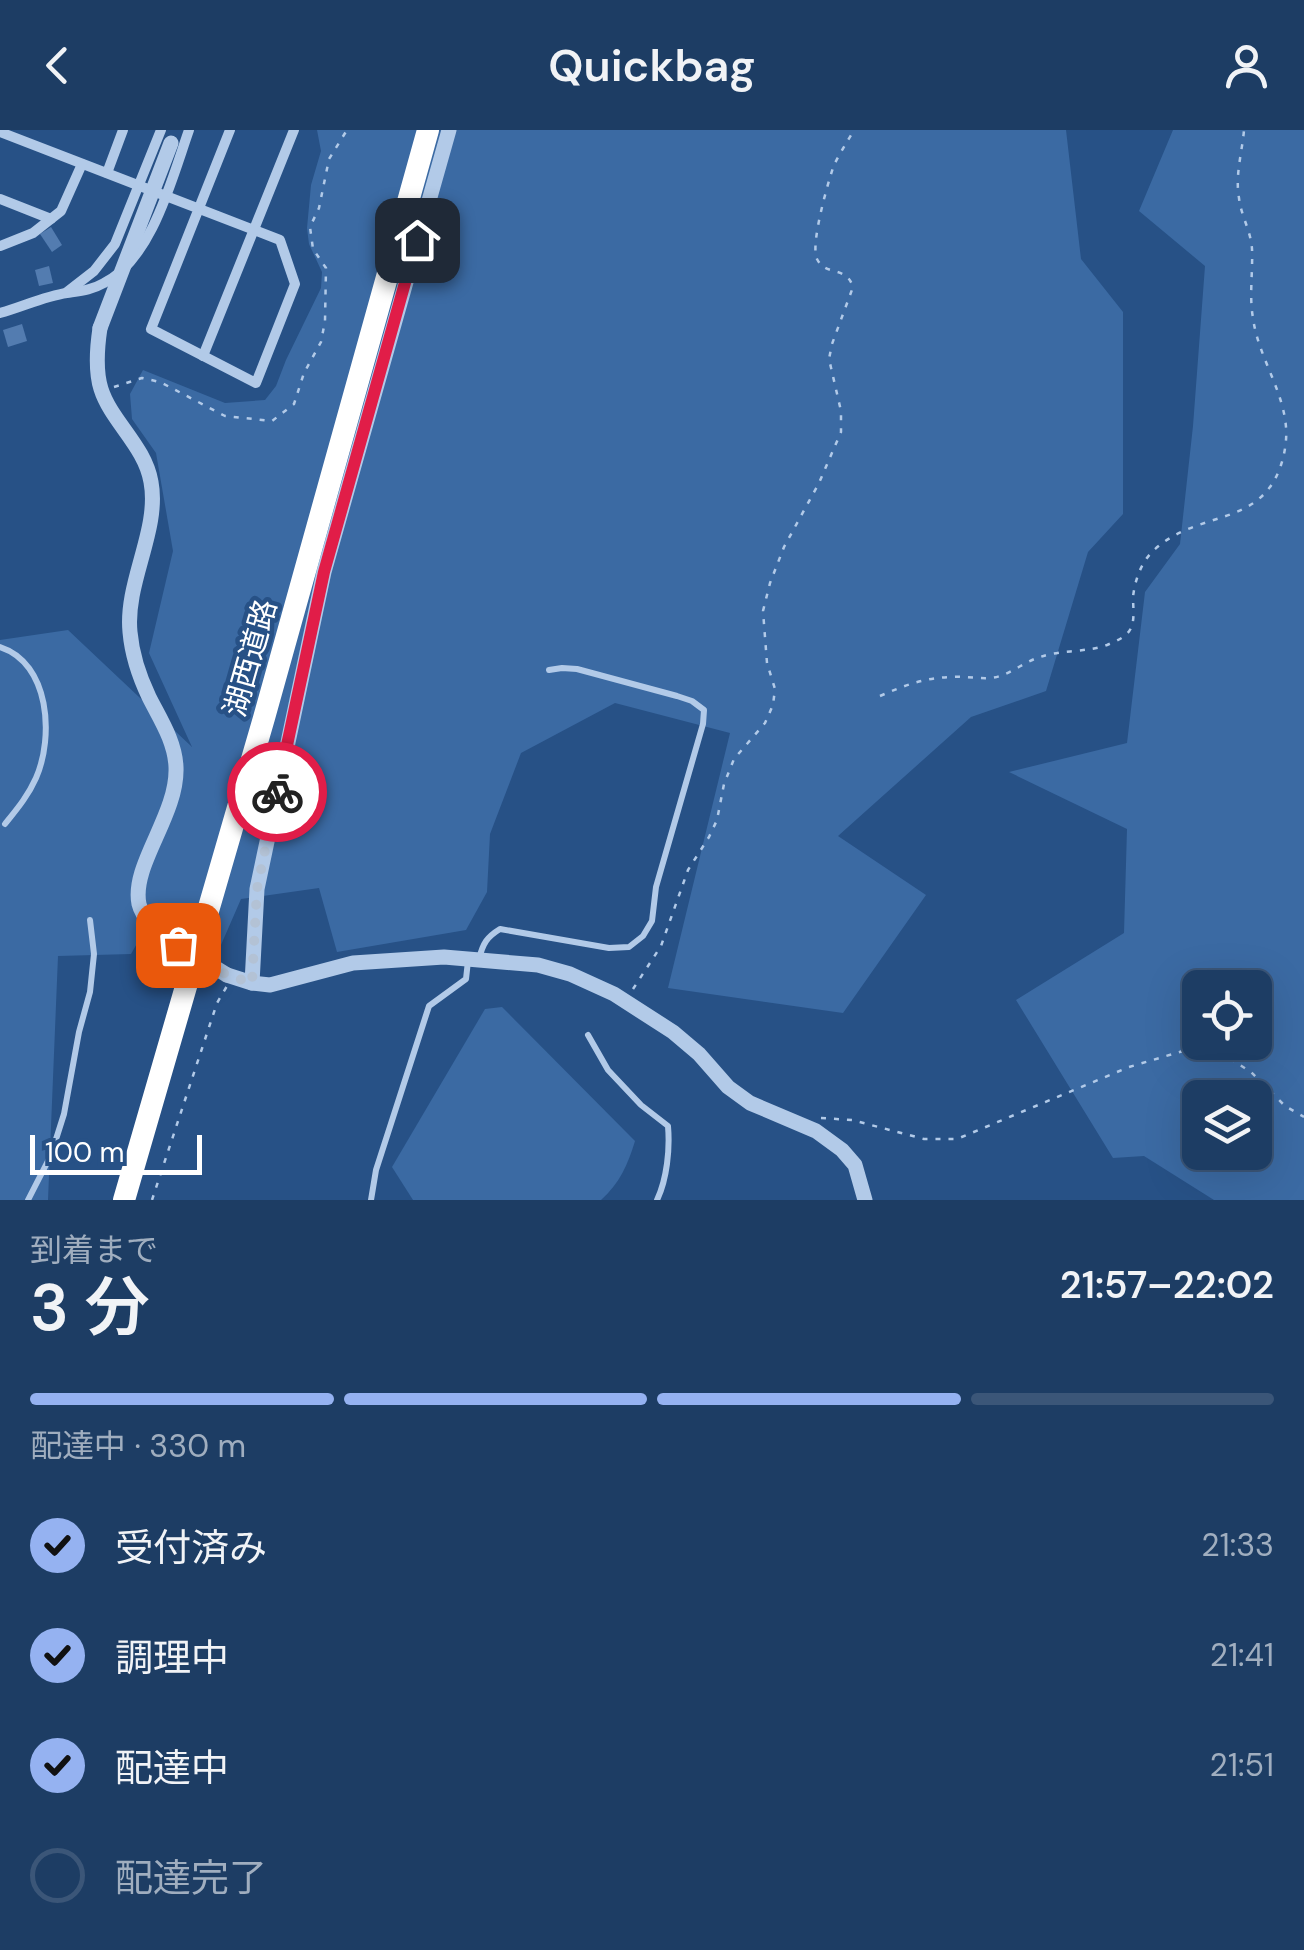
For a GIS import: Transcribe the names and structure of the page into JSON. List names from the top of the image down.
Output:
{
  "streets": {
    "highway": ["湖西道路"]
  },
  "scale_bar": "100 m",
  "page": {
    "header": "Quickbag",
    "scale": "100 m",
    "heading": ["3 分", "到着まで", "21:57–22:02"],
    "bar": "配達中 · 330 m",
    "list": [
      ["受付済み", "21:33"],
      ["調理中", "21:41"],
      ["配達中", "21:51"],
      "配達完了"
    ]
  }
}
